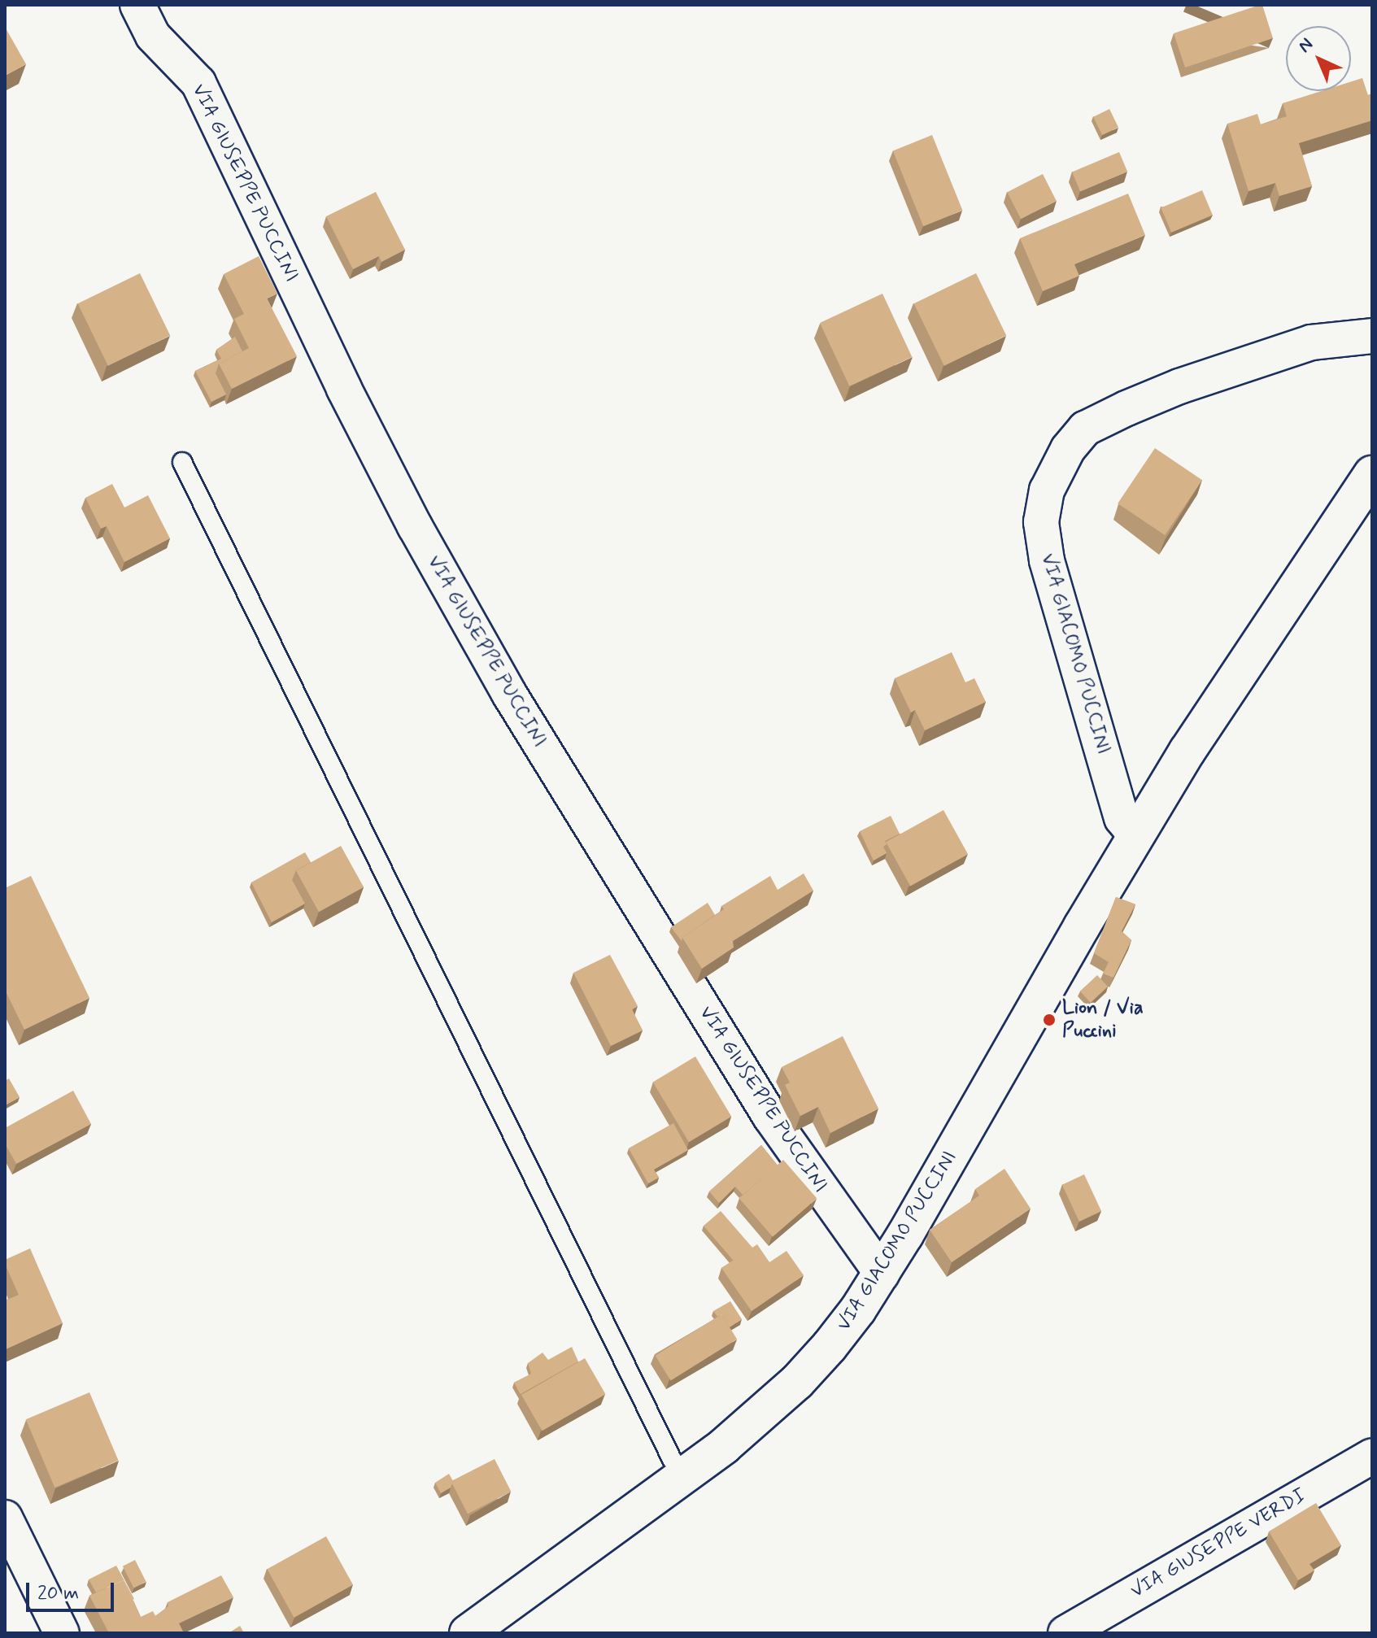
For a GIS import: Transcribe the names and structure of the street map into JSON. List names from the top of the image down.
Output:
{
  "streets": {
    "street": ["VIA GIUSEPPE PUCCINI", "VIA GIACOMO PUCCINI", "VIA GIUSEPPE VERDI"]
  },
  "crossings": [
    ["VIA GIUSEPPE PUCCINI", "VIA GIACOMO PUCCINI"]
  ],
  "places": ["Lion / Via Puccini"],
  "scale_bar": "20 m",
  "north": "top left"
}
